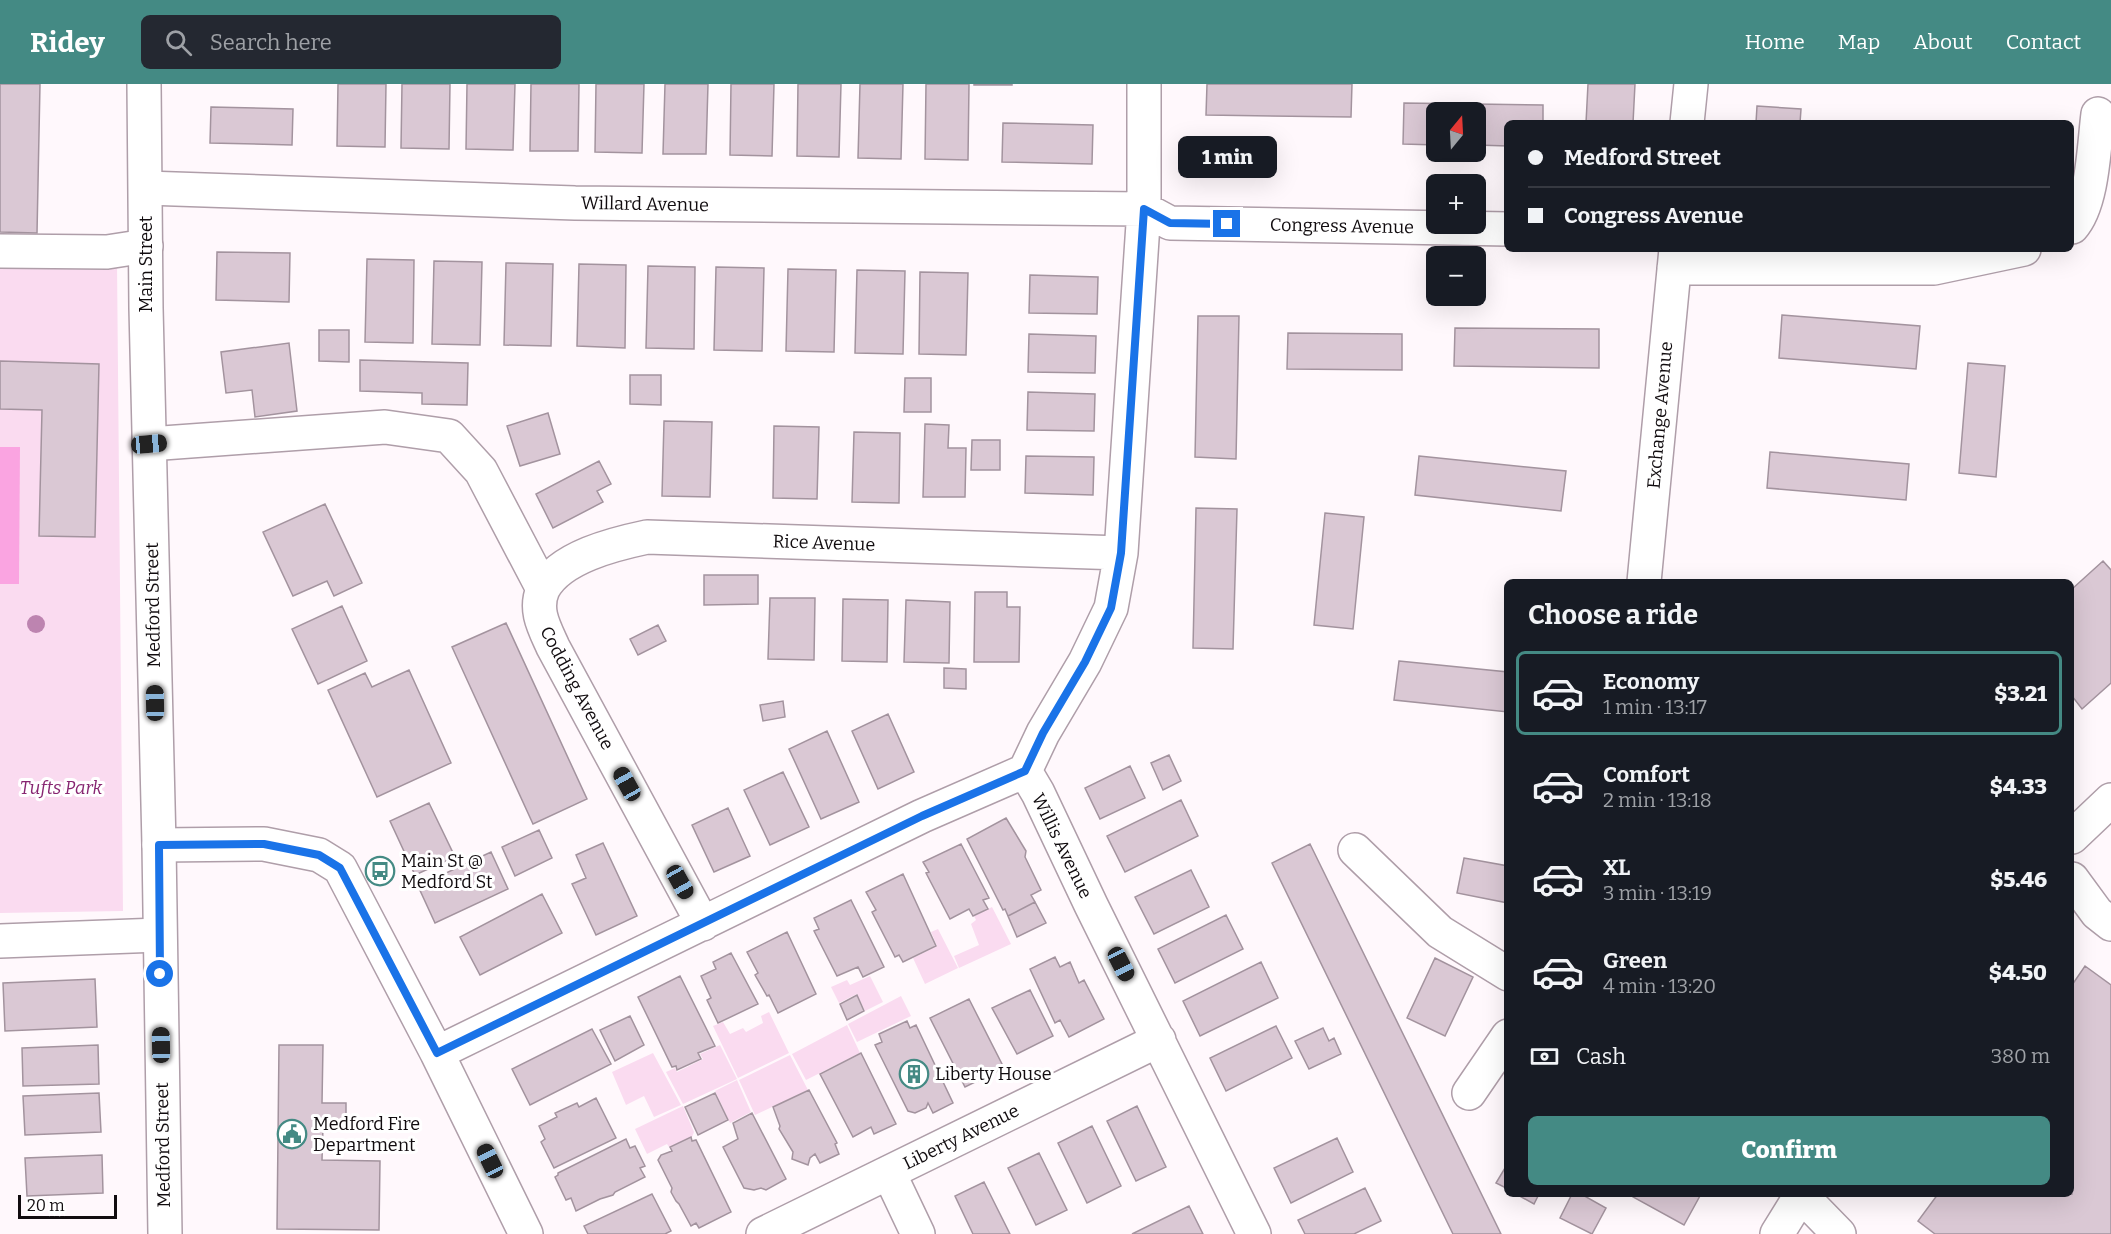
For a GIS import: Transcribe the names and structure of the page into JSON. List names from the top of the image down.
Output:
{
  "streets": {
    "street": [
      "Willard Avenue",
      "Congress Avenue",
      "Main Street",
      "Exchange Avenue",
      "Rice Avenue",
      "Medford Street",
      "Codding Avenue",
      "Willis Avenue",
      "Liberty Avenue"
    ]
  },
  "crossings": [
    ["Willard Avenue", "Congress Avenue"],
    ["Willard Avenue", "Main Street"],
    ["Willard Avenue", "Willis Avenue"],
    ["Congress Avenue", "Willis Avenue"],
    ["Main Street", "Medford Street"],
    ["Rice Avenue", "Codding Avenue"],
    ["Rice Avenue", "Willis Avenue"],
    ["Willis Avenue", "Liberty Avenue"]
  ],
  "parks": ["Tufts Park"],
  "places": {
    "bus stop": ["Main St @ Medford St"],
    "building": ["Liberty House"],
    "public building": ["Medford Fire Department"]
  },
  "scale_bar": "20 m",
  "north": "top",
  "page": {
    "header": "Ridey",
    "search": "Search here",
    "nav": [
      "Home",
      "Map",
      "About",
      "Contact"
    ],
    "map_buttons": ["+", "−"],
    "banner": ["Medford Street", "Congress Avenue"],
    "bubble": "1 min",
    "heading": "Choose a ride",
    "list": [
      {
        "name": "Economy",
        "note": "1 min · 13:17",
        "value": "$3.21"
      },
      {
        "name": "Comfort",
        "note": "2 min · 13:18",
        "value": "$4.33"
      },
      {
        "name": "XL",
        "note": "3 min · 13:19",
        "value": "$5.46"
      },
      {
        "name": "Green",
        "note": "4 min · 13:20",
        "value": "$4.50"
      }
    ],
    "pay": ["Cash", "380 m"],
    "buttons": "Confirm",
    "scale": "20 m"
  }
}
